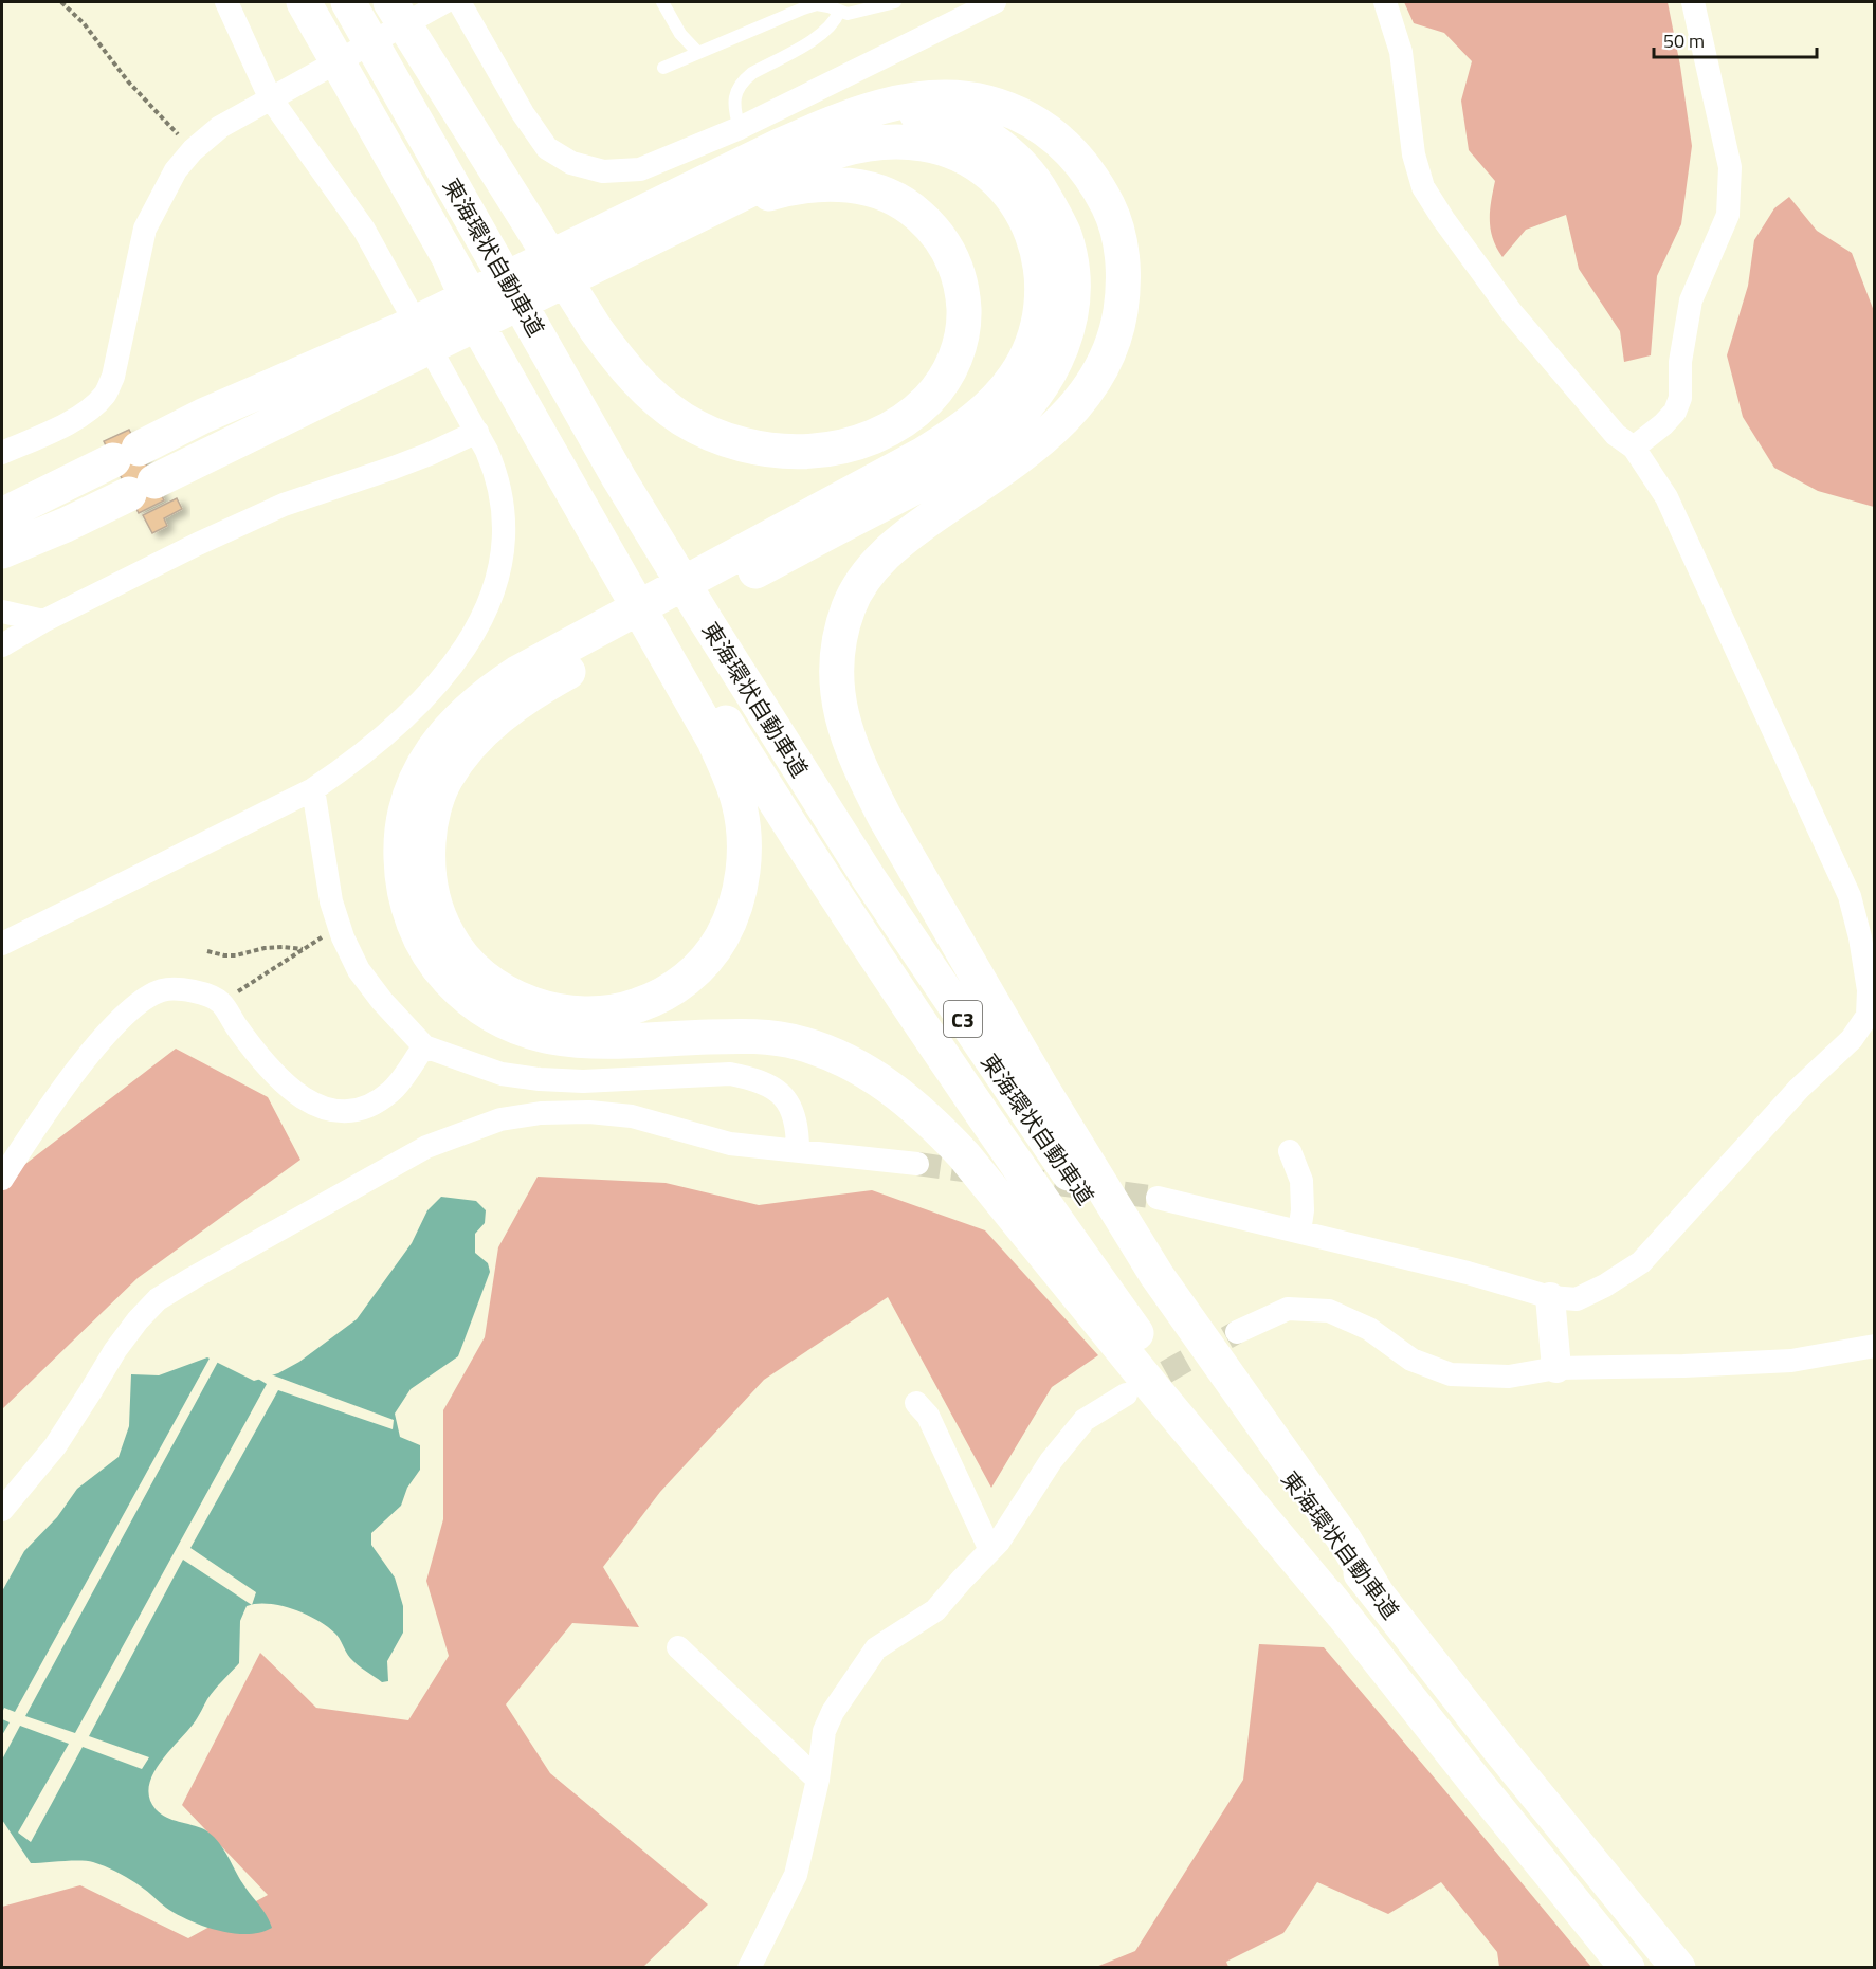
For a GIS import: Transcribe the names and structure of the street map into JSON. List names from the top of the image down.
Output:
{
  "streets": {
    "highway": ["東海環状自動車道", "C3"]
  },
  "scale_bar": "50 m"
}
